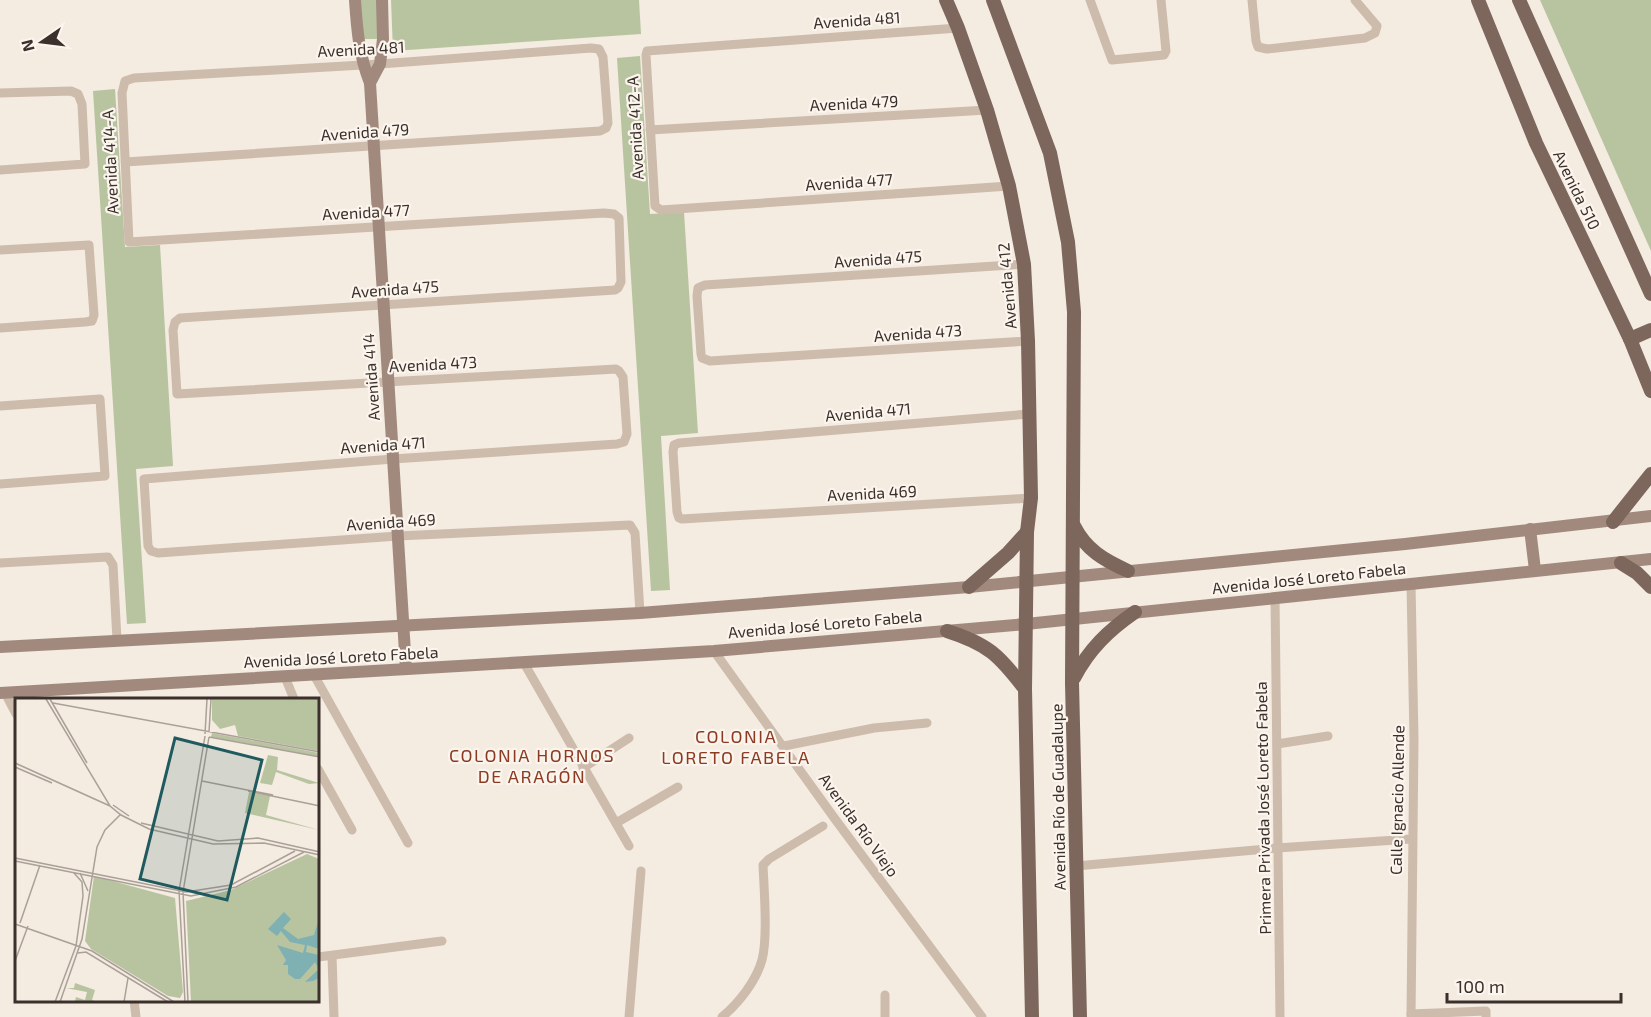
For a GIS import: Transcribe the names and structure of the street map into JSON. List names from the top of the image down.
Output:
{
  "streets": {
    "main road": [
      "Avenida 510",
      "Avenida 412",
      "Avenida 414",
      "Avenida José Loreto Fabela",
      "Avenida Río de Guadalupe"
    ],
    "street": [
      "Avenida 481",
      "Avenida 479",
      "Avenida 412-A",
      "Avenida 414-A",
      "Avenida 477",
      "Avenida 475",
      "Avenida 473",
      "Avenida 471",
      "Avenida 469",
      "Calle Ignacio Allende",
      "Primera Privada José Loreto Fabela",
      "Avenida Río Viejo"
    ]
  },
  "crossings": [
    ["Avenida 481", "Avenida 412-A"],
    ["Avenida 481", "Avenida 414-A"],
    ["Avenida 481", "Avenida 412"],
    ["Avenida 481", "Avenida 414"],
    ["Avenida 479", "Avenida 412-A"],
    ["Avenida 479", "Avenida 414-A"],
    ["Avenida 479", "Avenida 412"],
    ["Avenida 479", "Avenida 414"],
    ["Avenida 412-A", "Avenida 477"],
    ["Avenida 414-A", "Avenida 477"],
    ["Avenida 477", "Avenida 475"],
    ["Avenida 477", "Avenida 412"],
    ["Avenida 477", "Avenida 414"],
    ["Avenida 475", "Avenida 412"],
    ["Avenida 475", "Avenida 473"],
    ["Avenida 475", "Avenida 414"],
    ["Avenida 412", "Avenida 473"],
    ["Avenida 412", "Avenida 471"],
    ["Avenida 412", "Avenida 469"],
    ["Avenida 412", "Avenida José Loreto Fabela"],
    ["Avenida 412", "Avenida Río de Guadalupe"],
    ["Avenida 473", "Avenida 414"],
    ["Avenida 473", "Avenida 471"],
    ["Avenida 414", "Avenida 471"],
    ["Avenida 414", "Avenida 469"],
    ["Avenida 414", "Avenida José Loreto Fabela"],
    ["Avenida 471", "Avenida 469"],
    ["Avenida 469", "Avenida José Loreto Fabela"],
    ["Avenida José Loreto Fabela", "Avenida Río de Guadalupe"],
    ["Avenida José Loreto Fabela", "Calle Ignacio Allende"],
    ["Avenida José Loreto Fabela", "Primera Privada José Loreto Fabela"],
    ["Avenida José Loreto Fabela", "Avenida Río Viejo"]
  ],
  "districts": ["COLONIA LORETO FABELA", "COLONIA HORNOS DE ARAGÓN"],
  "scale_bar": "100 m",
  "north": "left"
}
